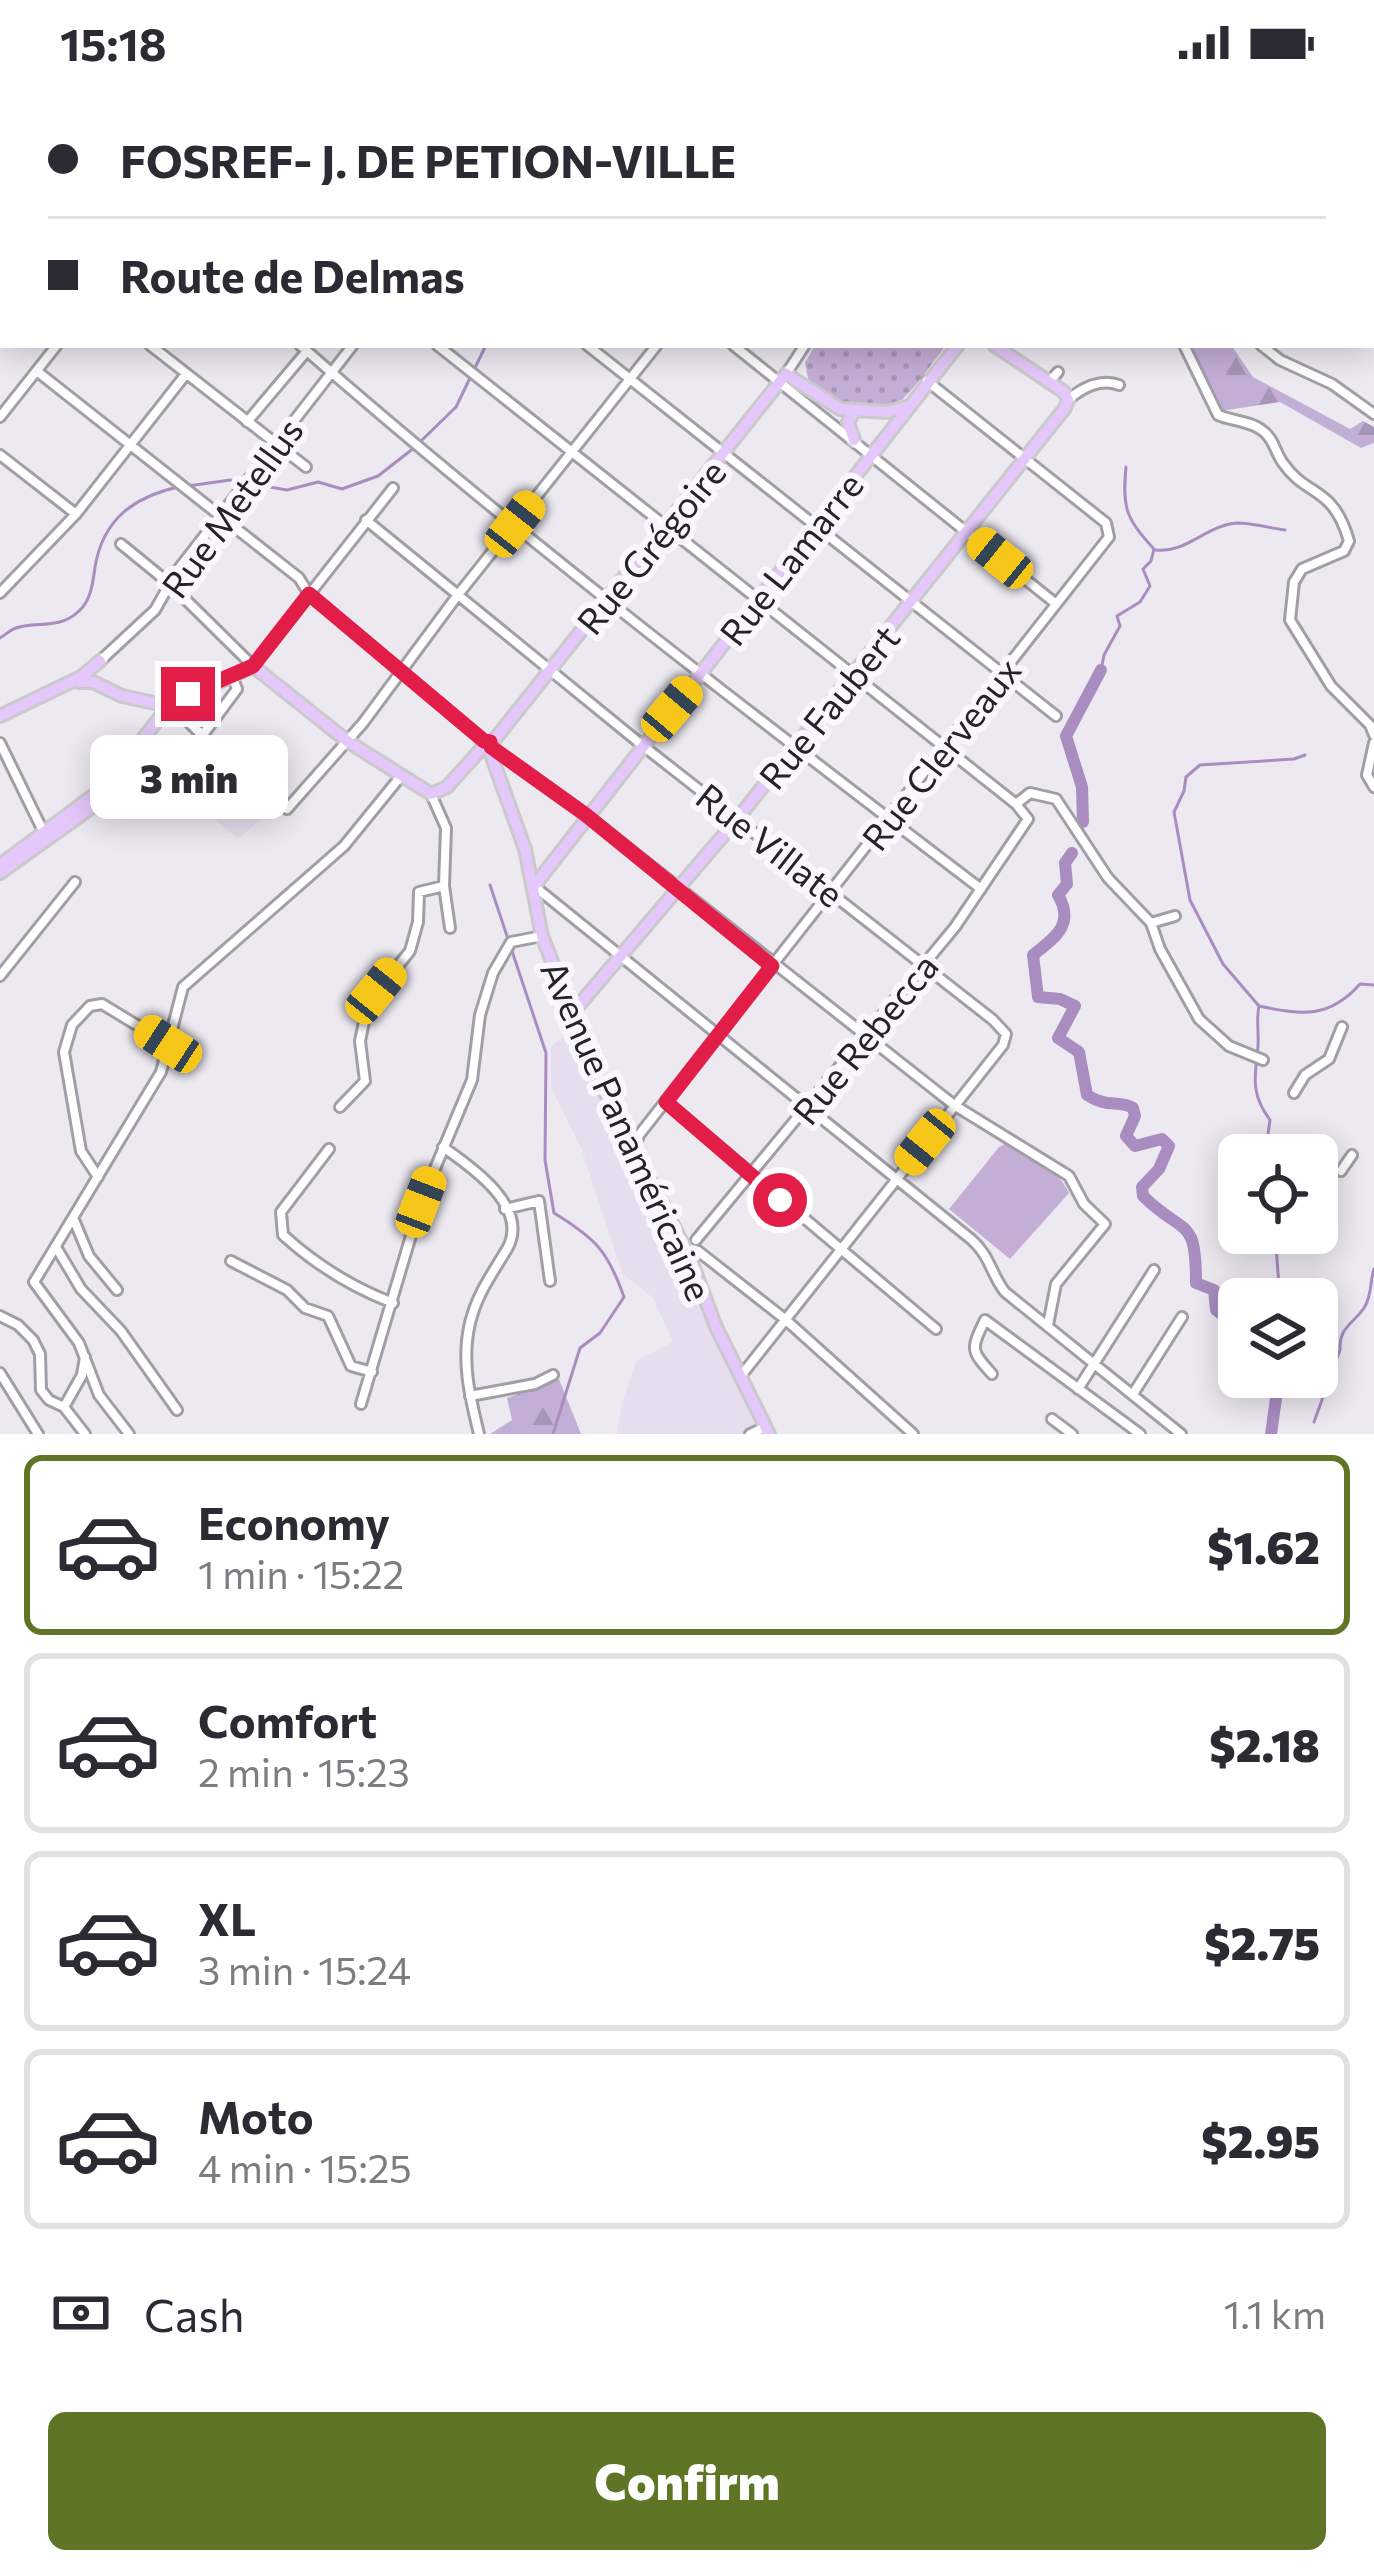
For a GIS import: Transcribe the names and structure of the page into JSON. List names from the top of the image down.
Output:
{
  "streets": {
    "main road": [
      "Rue Grégoire",
      "Rue Lamarre",
      "Rue Faubert",
      "Avenue Panaméricaine"
    ],
    "street": [
      "Rue Metellus",
      "Rue Clerveaux",
      "Rue Villate",
      "Rue Rebecca"
    ]
  },
  "crossings": [
    ["Rue Grégoire", "Rue Villate"],
    ["Rue Grégoire", "Avenue Panaméricaine"],
    ["Rue Lamarre", "Rue Villate"],
    ["Rue Lamarre", "Avenue Panaméricaine"],
    ["Rue Faubert", "Rue Clerveaux"],
    ["Rue Faubert", "Rue Villate"],
    ["Rue Faubert", "Avenue Panaméricaine"],
    ["Rue Clerveaux", "Rue Villate"],
    ["Rue Clerveaux", "Avenue Panaméricaine"],
    ["Rue Villate", "Rue Rebecca"]
  ],
  "page": {
    "status": "15:18",
    "banner": ["FOSREF- J. DE PETION-VILLE", "Route de Delmas"],
    "bubble": "3 min",
    "list": [
      {
        "name": "Economy",
        "note": "1 min · 15:22",
        "value": "$1.62"
      },
      {
        "name": "Comfort",
        "note": "2 min · 15:23",
        "value": "$2.18"
      },
      {
        "name": "XL",
        "note": "3 min · 15:24",
        "value": "$2.75"
      },
      {
        "name": "Moto",
        "note": "4 min · 15:25",
        "value": "$2.95"
      }
    ],
    "pay": ["Cash", "1.1 km"],
    "buttons": "Confirm"
  }
}
